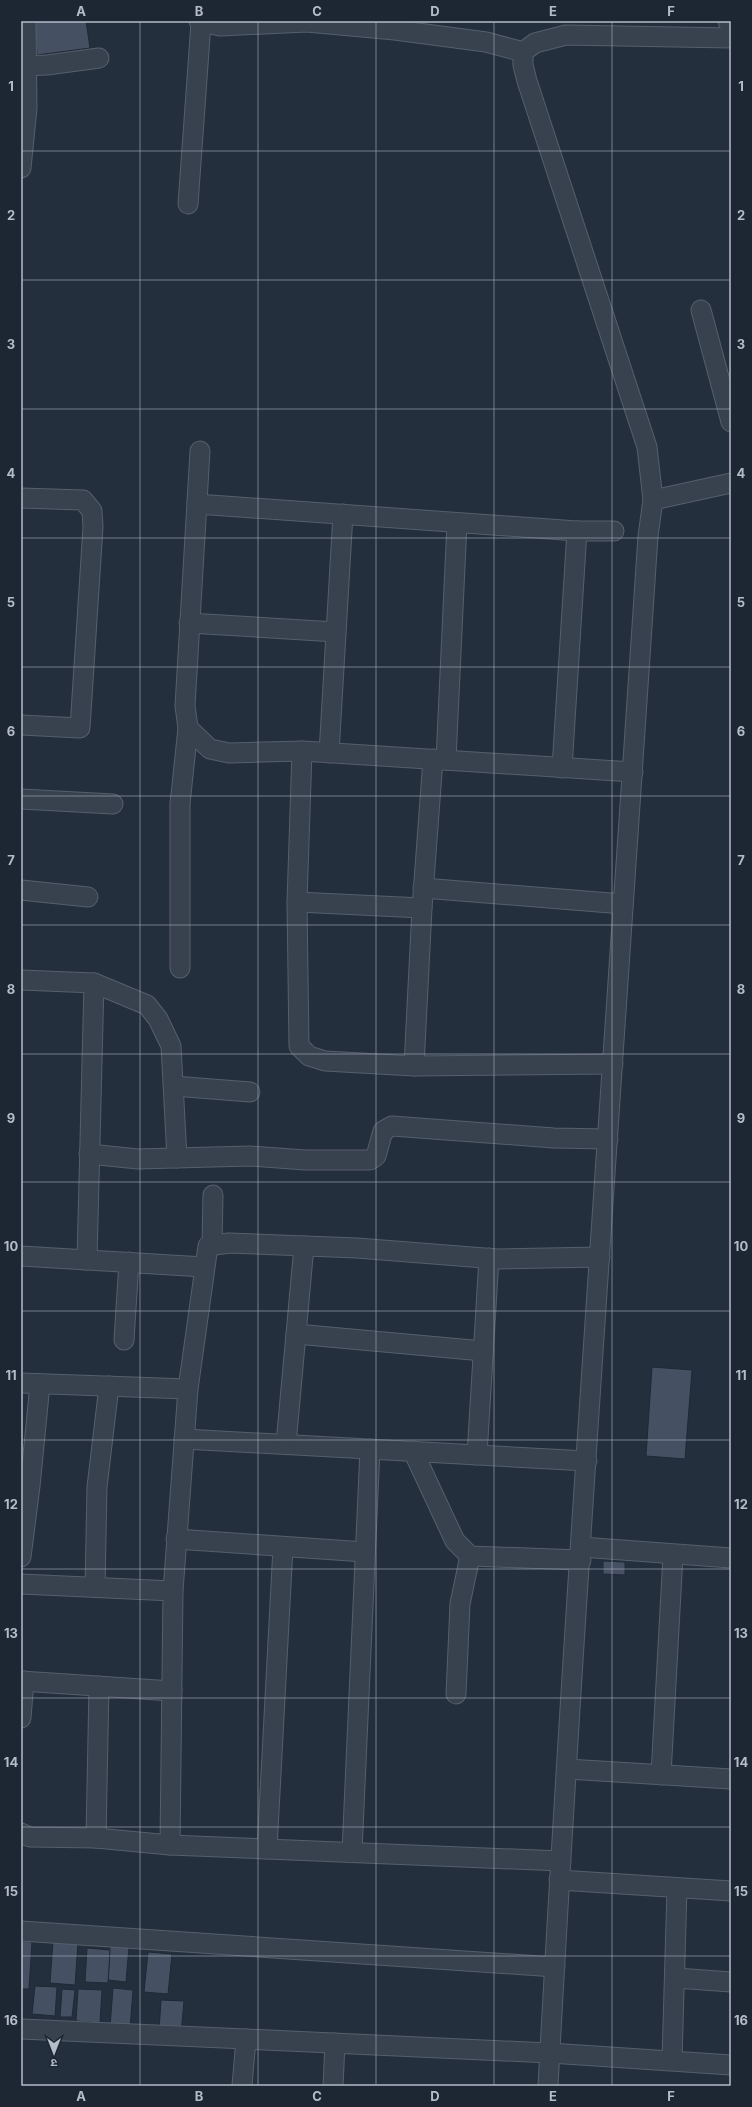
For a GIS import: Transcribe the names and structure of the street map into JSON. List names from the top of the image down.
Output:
{
  "north": "bottom",
  "grid": {
    "columns": [
      "A",
      "B",
      "C",
      "D",
      "E",
      "F"
    ],
    "rows": [
      "1",
      "2",
      "3",
      "4",
      "5",
      "6",
      "7",
      "8",
      "9",
      "10",
      "11",
      "12",
      "13",
      "14",
      "15",
      "16"
    ]
  }
}
